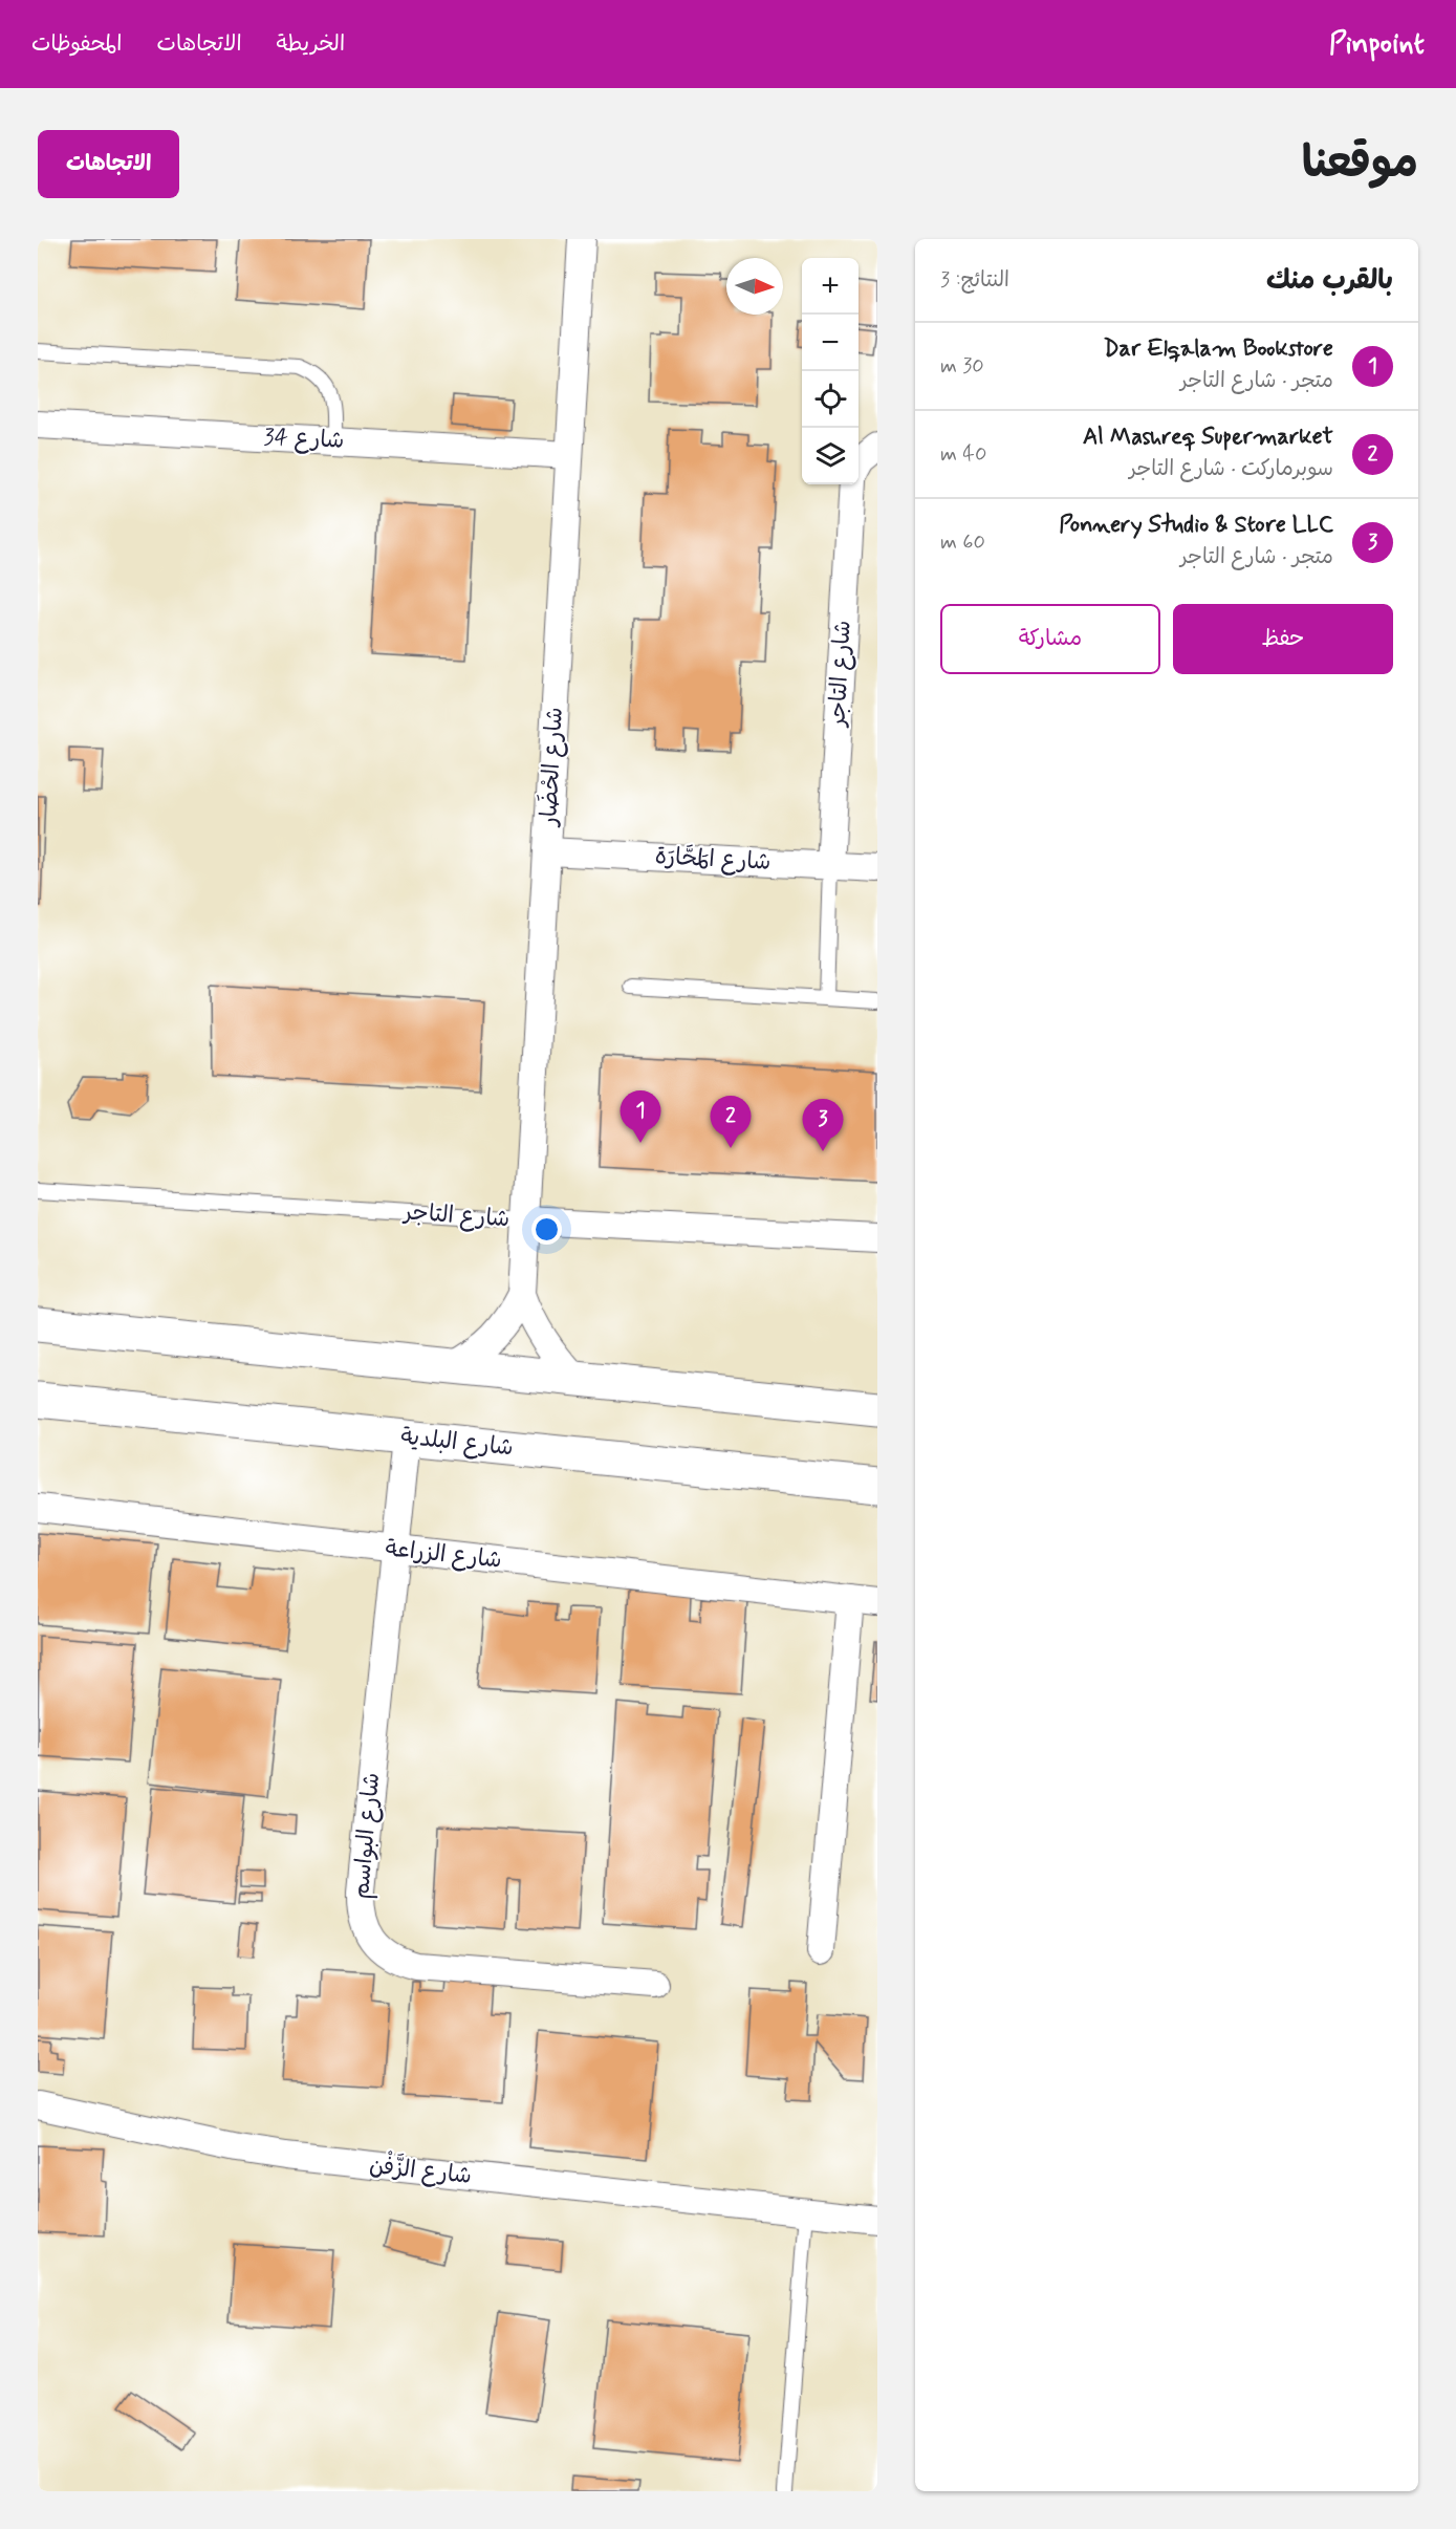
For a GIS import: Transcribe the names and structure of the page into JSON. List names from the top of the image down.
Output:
{
  "streets": {
    "main road": ["شارع البلدية"],
    "street": [
      "شارع 34",
      "شارع التاجر",
      "شارع الحْضَار",
      "شارع المَحَّارَة",
      "شارع الزراعة",
      "شارع البواسم",
      "شارع الزَّفْن"
    ]
  },
  "crossings": [
    ["شارع 34", "شارع الحْضَار"],
    ["شارع التاجر", "شارع الحْضَار"],
    ["شارع التاجر", "شارع المَحَّارَة"],
    ["شارع الحْضَار", "شارع المَحَّارَة"],
    ["شارع البلدية", "شارع البواسم"],
    ["شارع الزراعة", "شارع البواسم"]
  ],
  "north": "right",
  "page": {
    "header": "Pinpoint",
    "nav": ["الخريطة", "الاتجاهات", "المحفوظات"],
    "title": "موقعنا",
    "buttons": [
      "الاتجاهات",
      ["حفظ", "مشاركة"]
    ],
    "heading": ["بالقرب منك", "النتائج: 3"],
    "map_buttons": ["+", "−"],
    "list": [
      {
        "mark": "1",
        "name": "Dar Elqalam Bookstore",
        "note": "متجر · شارع التاجر",
        "value": "30 m"
      },
      {
        "mark": "2",
        "name": "Al Mashreq Supermarket",
        "note": "سوبرماركت · شارع التاجر",
        "value": "40 m"
      },
      {
        "mark": "3",
        "name": "Ponnery Studio & Store LLC",
        "note": "متجر · شارع التاجر",
        "value": "60 m"
      }
    ],
    "pins": ["1", "2", "3"]
  }
}
